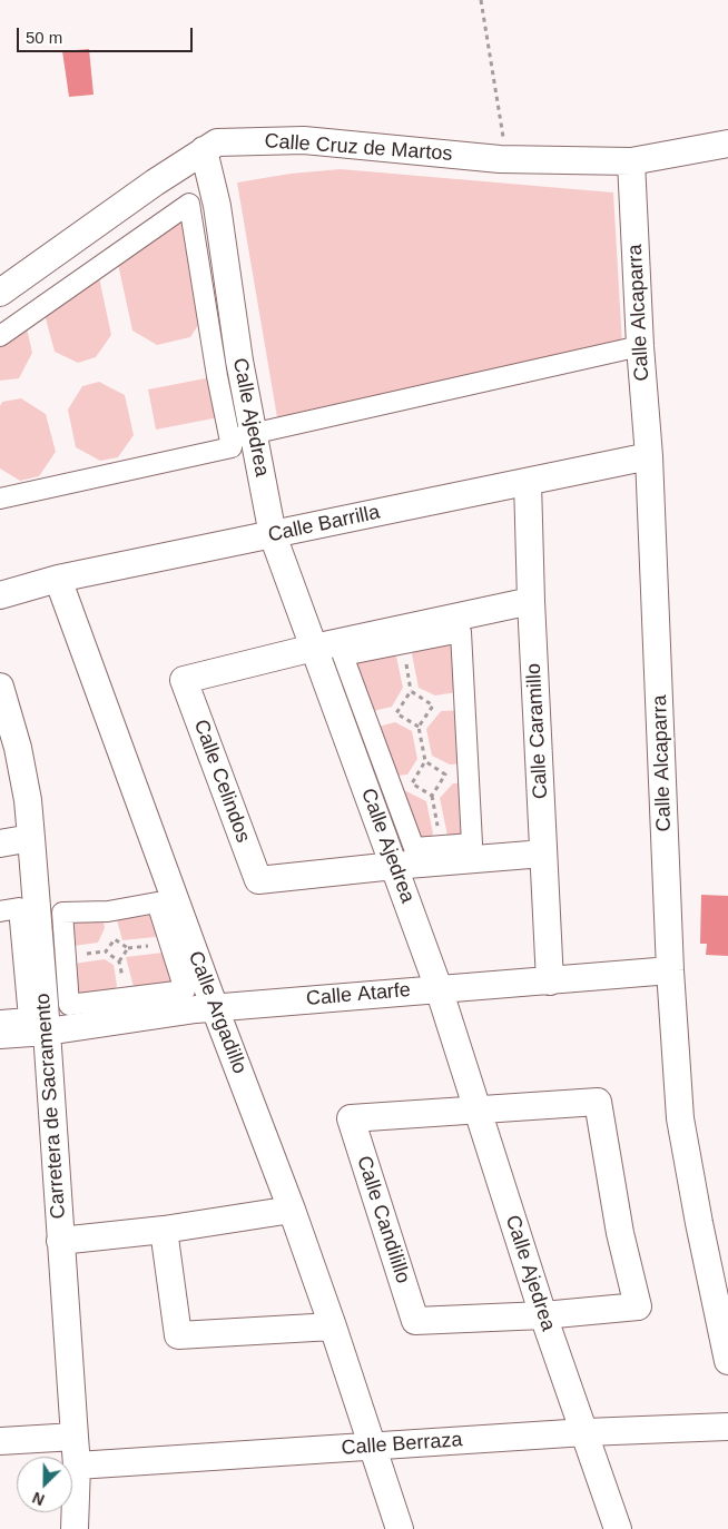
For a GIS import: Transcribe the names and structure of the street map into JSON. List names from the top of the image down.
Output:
{
  "streets": {
    "street": [
      "Calle Cruz de Martos",
      "Calle Alcaparra",
      "Calle Ajedrea",
      "Calle Barrilla",
      "Calle Caramillo",
      "Calle Celindos",
      "Calle Atarfe",
      "Calle Argadillo",
      "Carretera de Sacramento",
      "Calle Candilillo",
      "Calle Berraza"
    ]
  },
  "crossings": [
    ["Calle Cruz de Martos", "Calle Alcaparra"],
    ["Calle Cruz de Martos", "Calle Ajedrea"],
    ["Calle Alcaparra", "Calle Barrilla"],
    ["Calle Alcaparra", "Calle Atarfe"],
    ["Calle Ajedrea", "Calle Barrilla"],
    ["Calle Ajedrea", "Calle Celindos"],
    ["Calle Ajedrea", "Calle Atarfe"],
    ["Calle Ajedrea", "Calle Candilillo"],
    ["Calle Ajedrea", "Calle Berraza"],
    ["Calle Barrilla", "Calle Caramillo"],
    ["Calle Barrilla", "Calle Argadillo"],
    ["Calle Caramillo", "Calle Atarfe"],
    ["Calle Atarfe", "Calle Argadillo"],
    ["Calle Atarfe", "Carretera de Sacramento"],
    ["Calle Argadillo", "Calle Berraza"],
    ["Carretera de Sacramento", "Calle Berraza"]
  ],
  "scale_bar": "50 m",
  "north": "bottom left"
}
